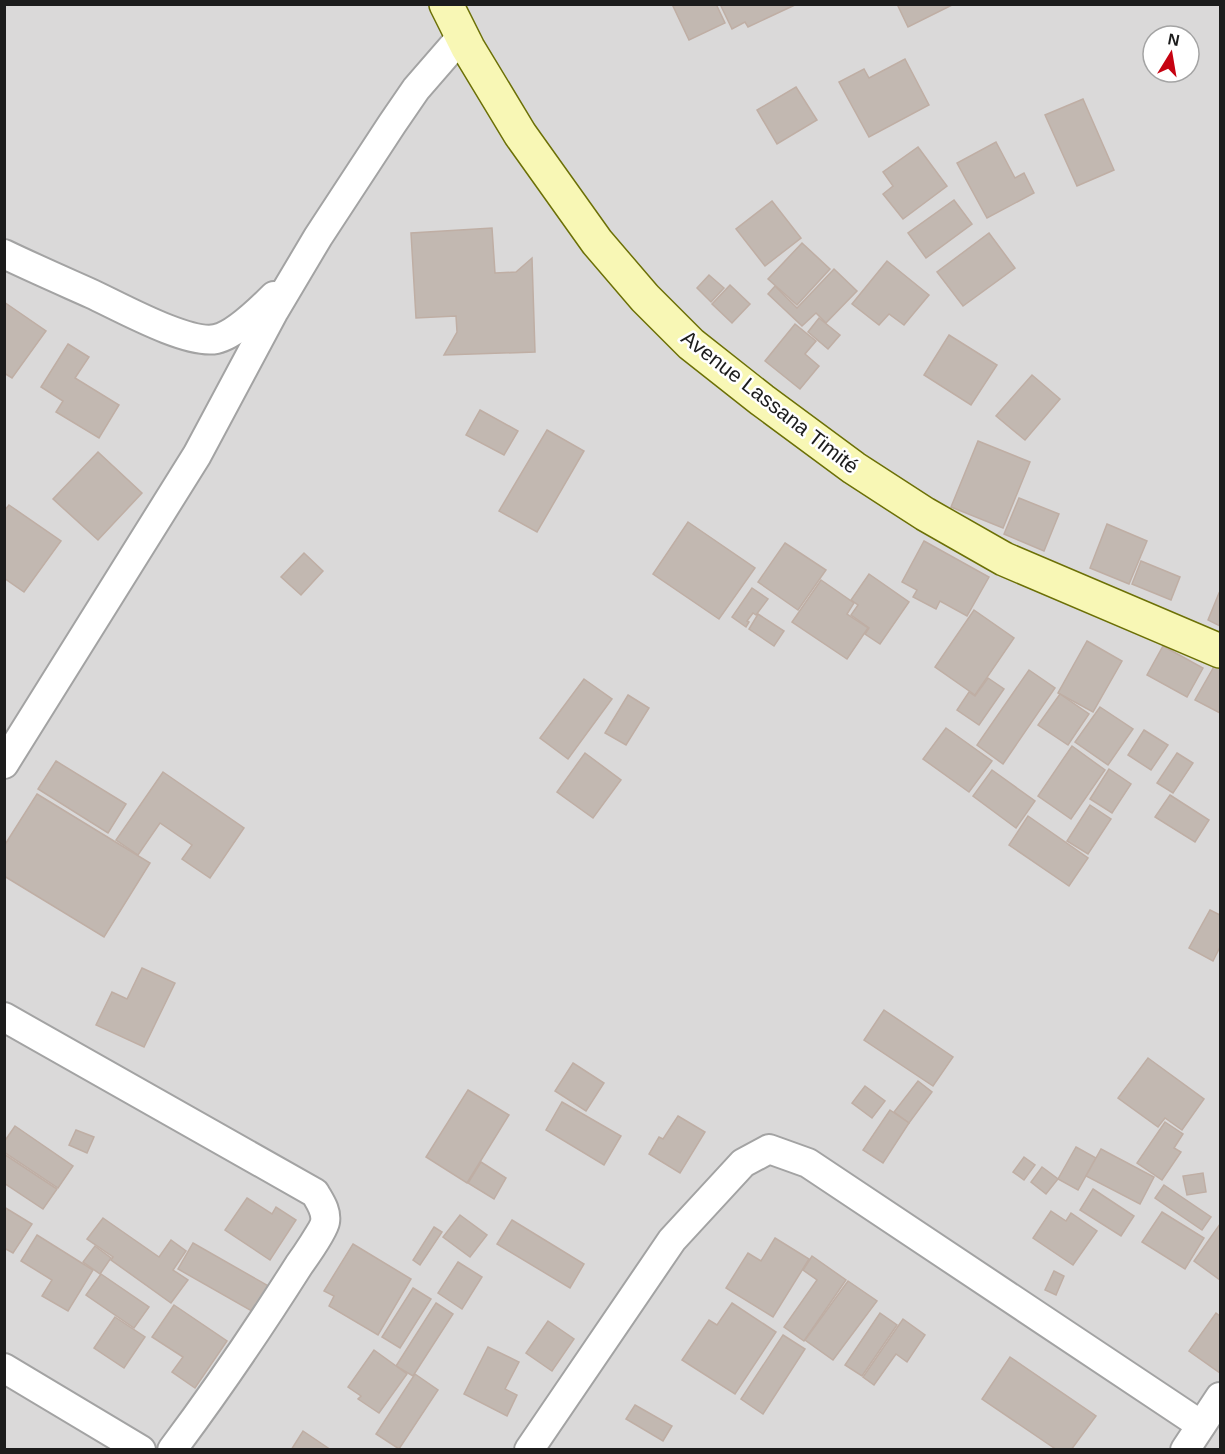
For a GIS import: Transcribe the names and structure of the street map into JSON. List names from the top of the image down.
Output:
{
  "streets": {
    "street": ["Avenue Lassana Timité"]
  },
  "north": "top"
}
